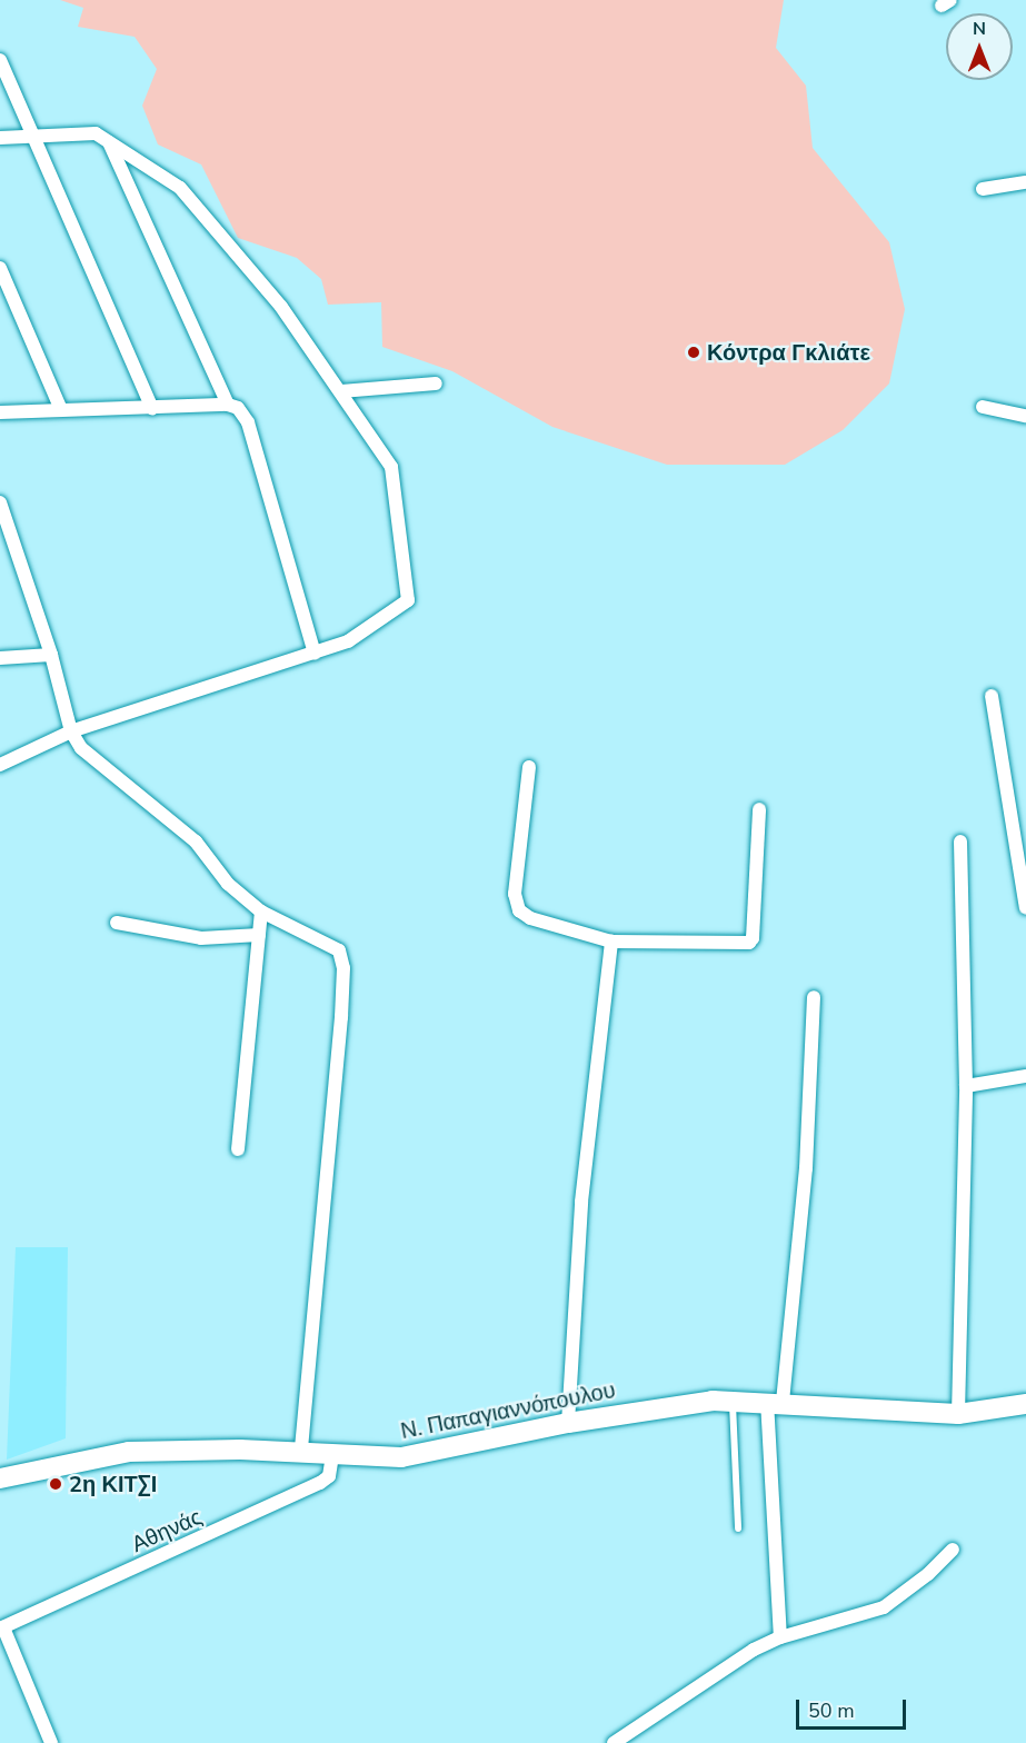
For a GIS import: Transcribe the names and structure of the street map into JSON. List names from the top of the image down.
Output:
{
  "streets": {
    "street": ["Ν. Παπαγιαννόπουλου", "Αθηνάς"]
  },
  "crossings": [
    ["Ν. Παπαγιαννόπουλου", "Αθηνάς"]
  ],
  "places": ["Κόντρα Γκλιάτε", "2η ΚΙΤΣΙ"],
  "scale_bar": "50 m",
  "north": "top"
}
